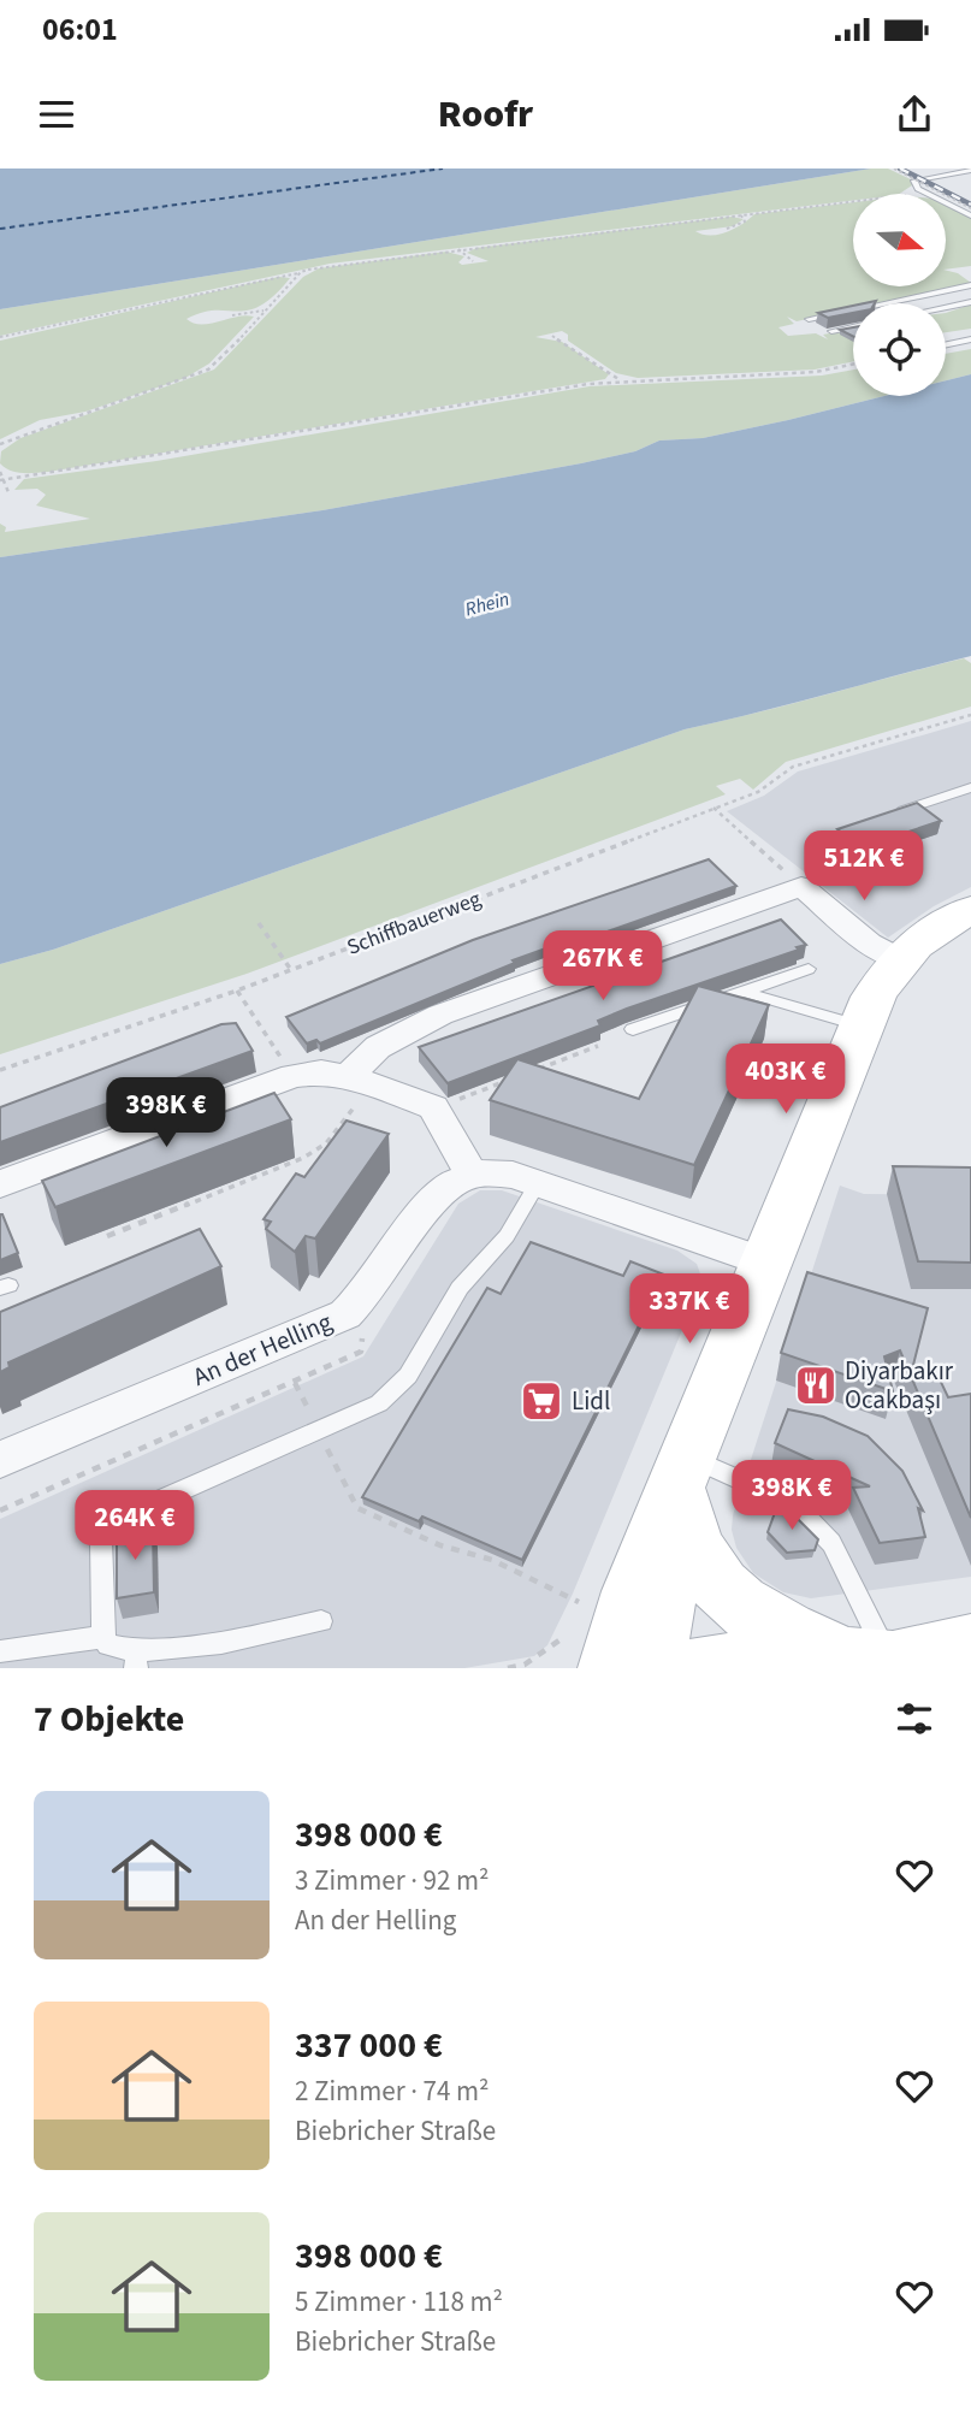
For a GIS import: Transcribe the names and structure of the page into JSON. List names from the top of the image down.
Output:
{
  "streets": {
    "street": ["An der Helling"],
    "path": ["Schiffbauerweg"]
  },
  "water": ["Rhein"],
  "places": {
    "restaurant": ["Diyarbakır Ocakbaşı"],
    "supermarket": ["Lidl"]
  },
  "north": "right",
  "page": {
    "status": "06:01",
    "header": "Roofr",
    "price": [
      "512K €",
      "267K €",
      "403K €",
      "398K €",
      "337K €",
      "398K €",
      "264K €"
    ],
    "heading": "7 Objekte",
    "list": [
      {
        "name": "398 000 €",
        "note": "3 Zimmer · 92 m² · An der Helling"
      },
      {
        "name": "337 000 €",
        "note": "2 Zimmer · 74 m² · Biebricher Straße"
      },
      {
        "name": "398 000 €",
        "note": "5 Zimmer · 118 m² · Biebricher Straße"
      }
    ]
  }
}
